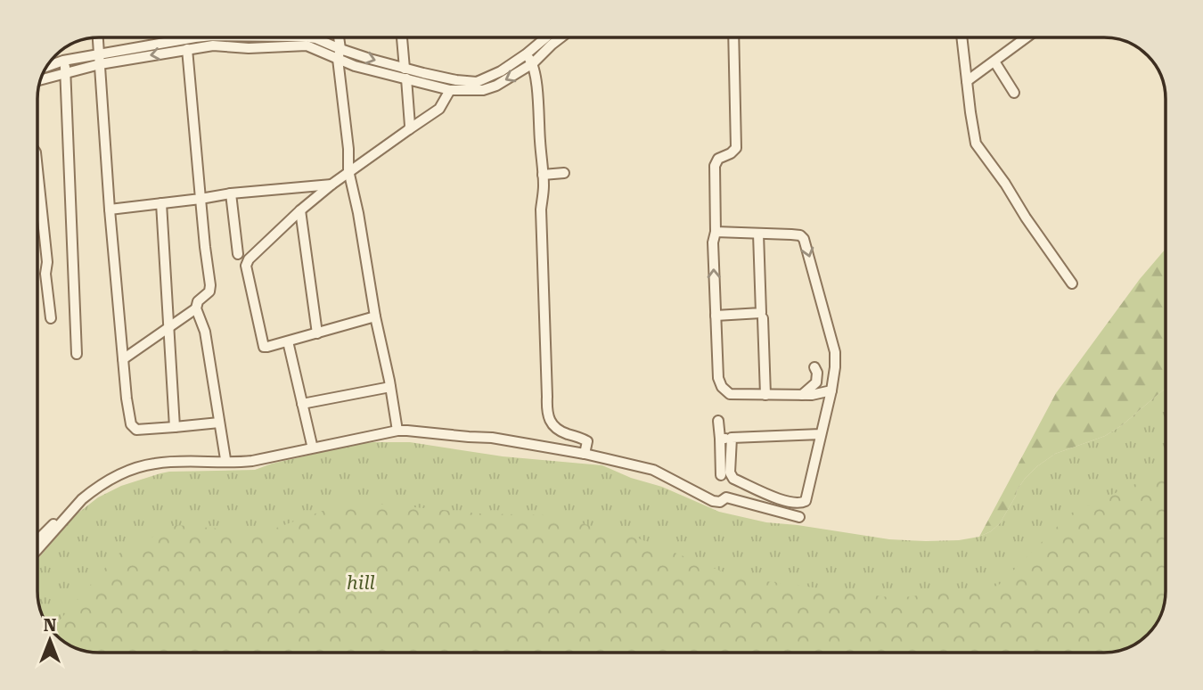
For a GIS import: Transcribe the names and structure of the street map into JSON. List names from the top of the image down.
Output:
{
  "parks": ["hill"],
  "north": "top"
}
